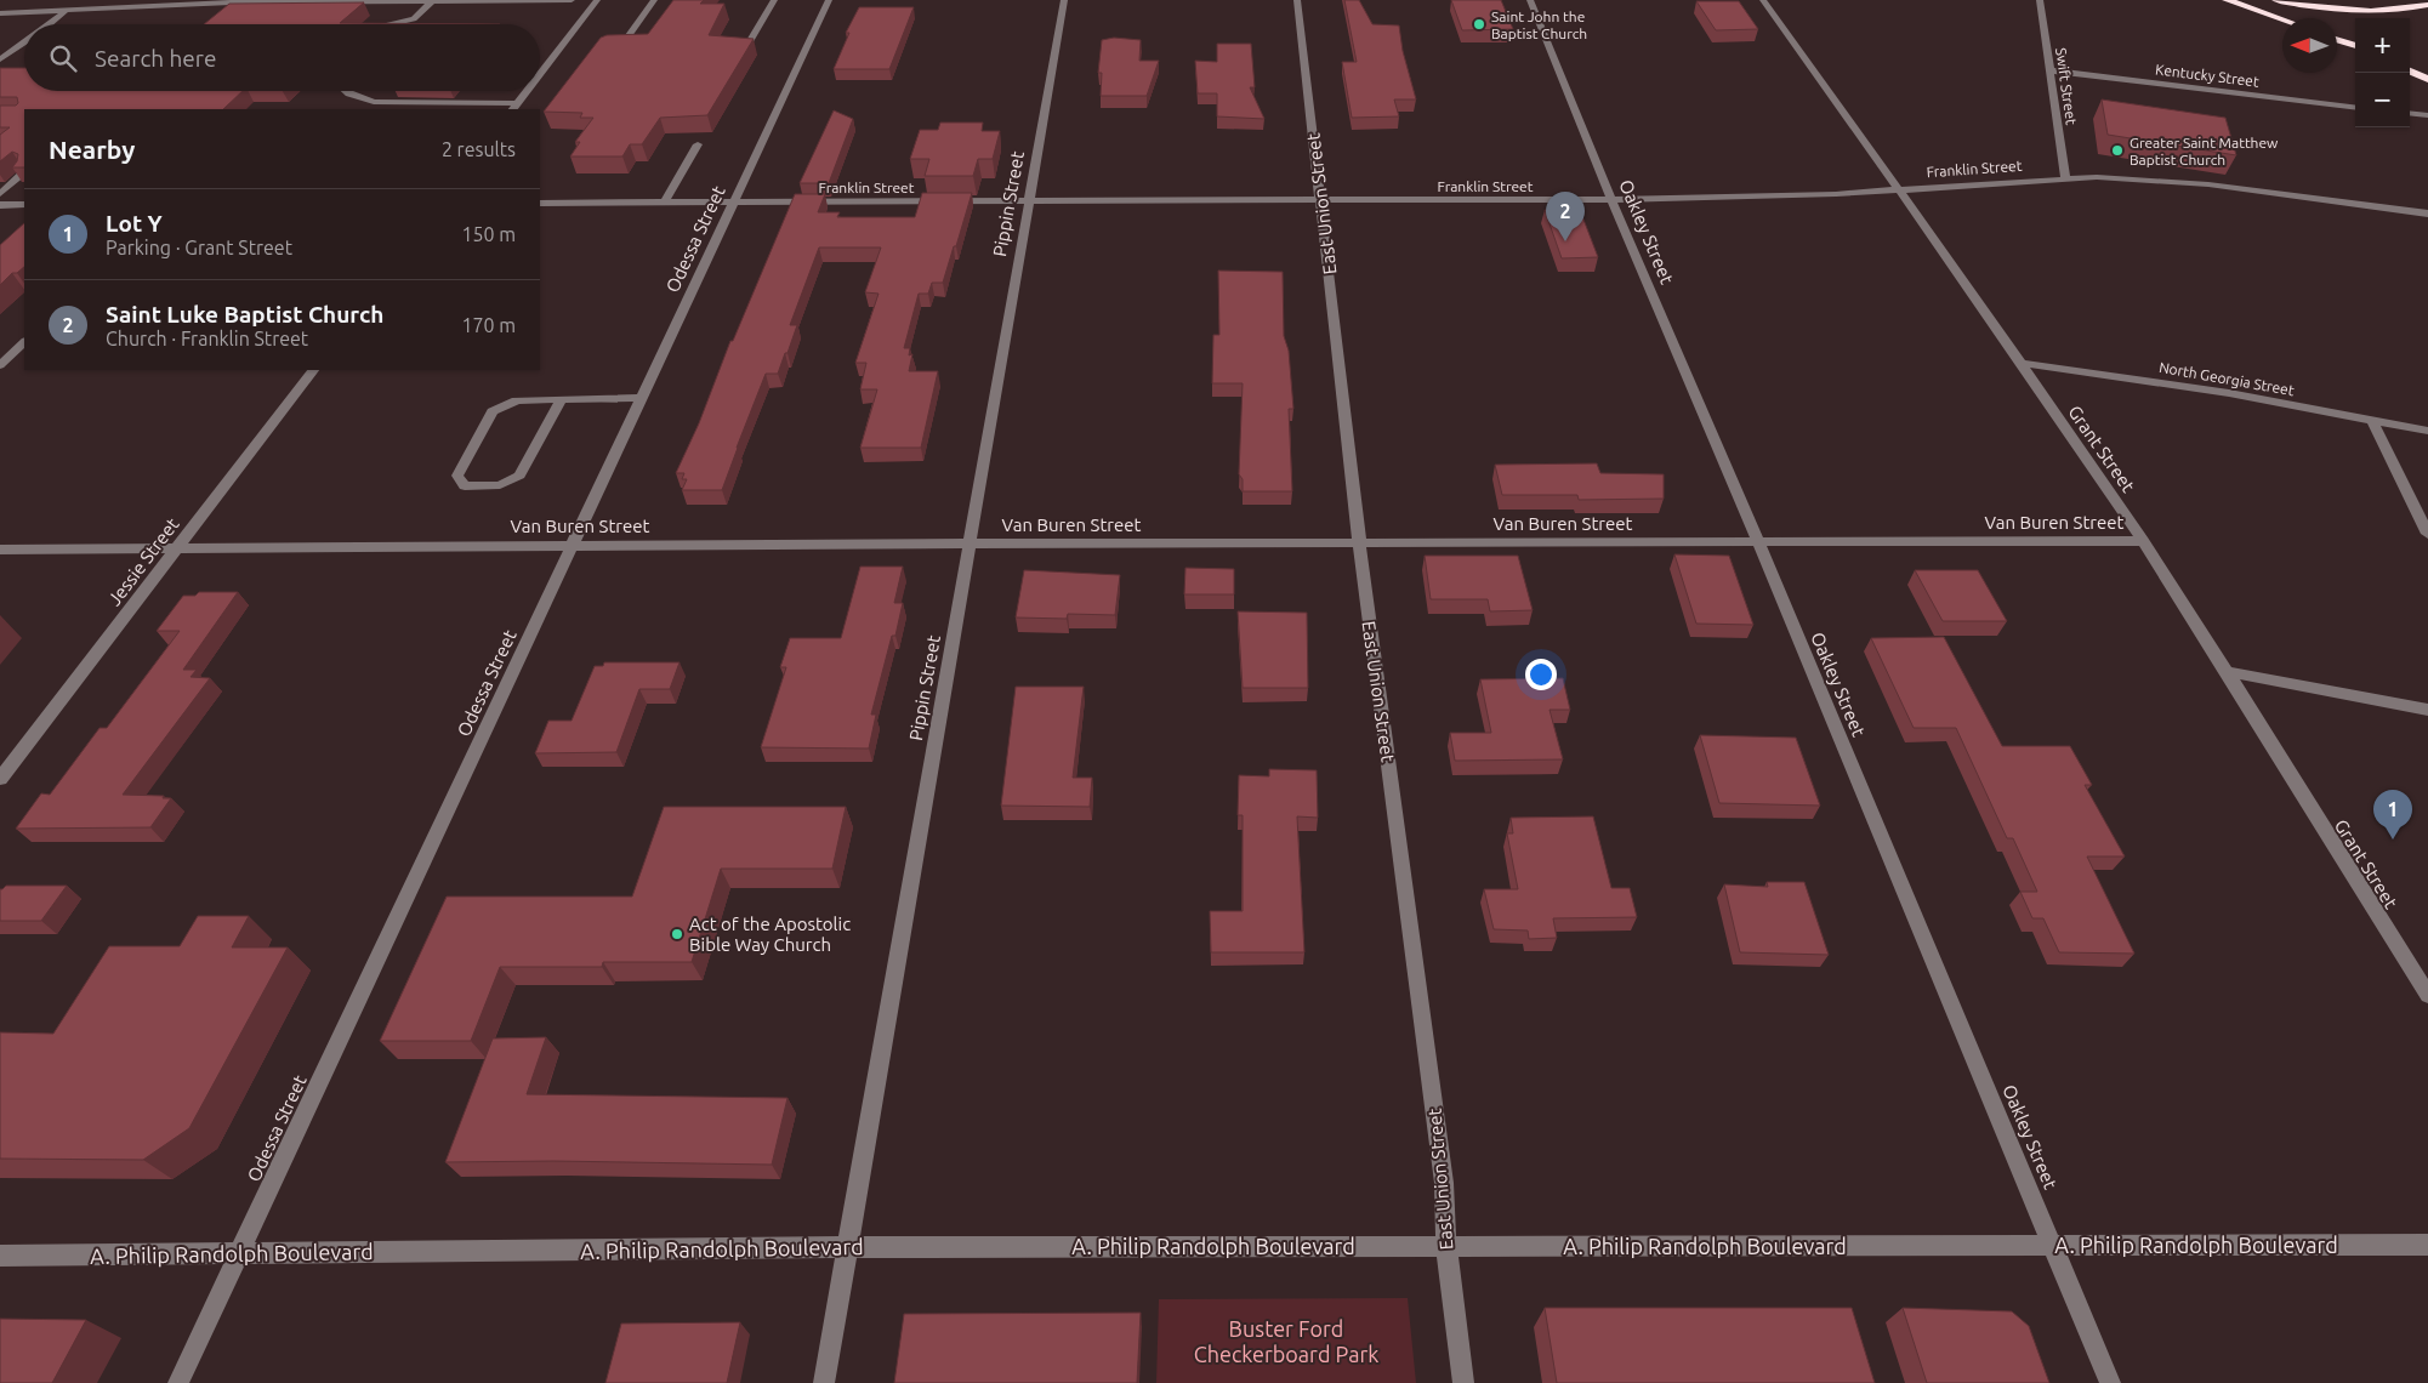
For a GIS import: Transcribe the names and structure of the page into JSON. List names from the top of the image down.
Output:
{
  "streets": {
    "street": [
      "Kentucky Street",
      "Swift Street",
      "Franklin Street",
      "Pippin Street",
      "East Union Street",
      "Oakley Street",
      "Odessa Street",
      "North Georgia Street",
      "Grant Street",
      "Van Buren Street",
      "Jessie Street",
      "A. Philip Randolph Boulevard"
    ]
  },
  "crossings": [
    ["Kentucky Street", "Swift Street"],
    ["Swift Street", "Franklin Street"],
    ["Franklin Street", "Pippin Street"],
    ["Franklin Street", "East Union Street"],
    ["Franklin Street", "Oakley Street"],
    ["Franklin Street", "Odessa Street"],
    ["Franklin Street", "Grant Street"],
    ["Pippin Street", "Van Buren Street"],
    ["Pippin Street", "A. Philip Randolph Boulevard"],
    ["East Union Street", "Van Buren Street"],
    ["East Union Street", "A. Philip Randolph Boulevard"],
    ["Oakley Street", "Van Buren Street"],
    ["Oakley Street", "A. Philip Randolph Boulevard"],
    ["Odessa Street", "Van Buren Street"],
    ["Odessa Street", "A. Philip Randolph Boulevard"],
    ["North Georgia Street", "Grant Street"],
    ["Grant Street", "Van Buren Street"],
    ["Van Buren Street", "Jessie Street"]
  ],
  "parks": ["Buster Ford Checkerboard Park"],
  "places": ["Saint John the Baptist Church", "Greater Saint Matthew Baptist Church", "Act of the Apostolic Bible Way Church"],
  "north": "left",
  "page": {
    "map_buttons": ["+", "−"],
    "search": "Search here",
    "heading": ["Nearby", "2 results"],
    "list": [
      {
        "mark": "1",
        "name": "Lot Y",
        "note": "Parking · Grant Street",
        "value": "150 m"
      },
      {
        "mark": "2",
        "name": "Saint Luke Baptist Church",
        "note": "Church · Franklin Street",
        "value": "170 m"
      }
    ],
    "pins": ["2", "1"]
  }
}
